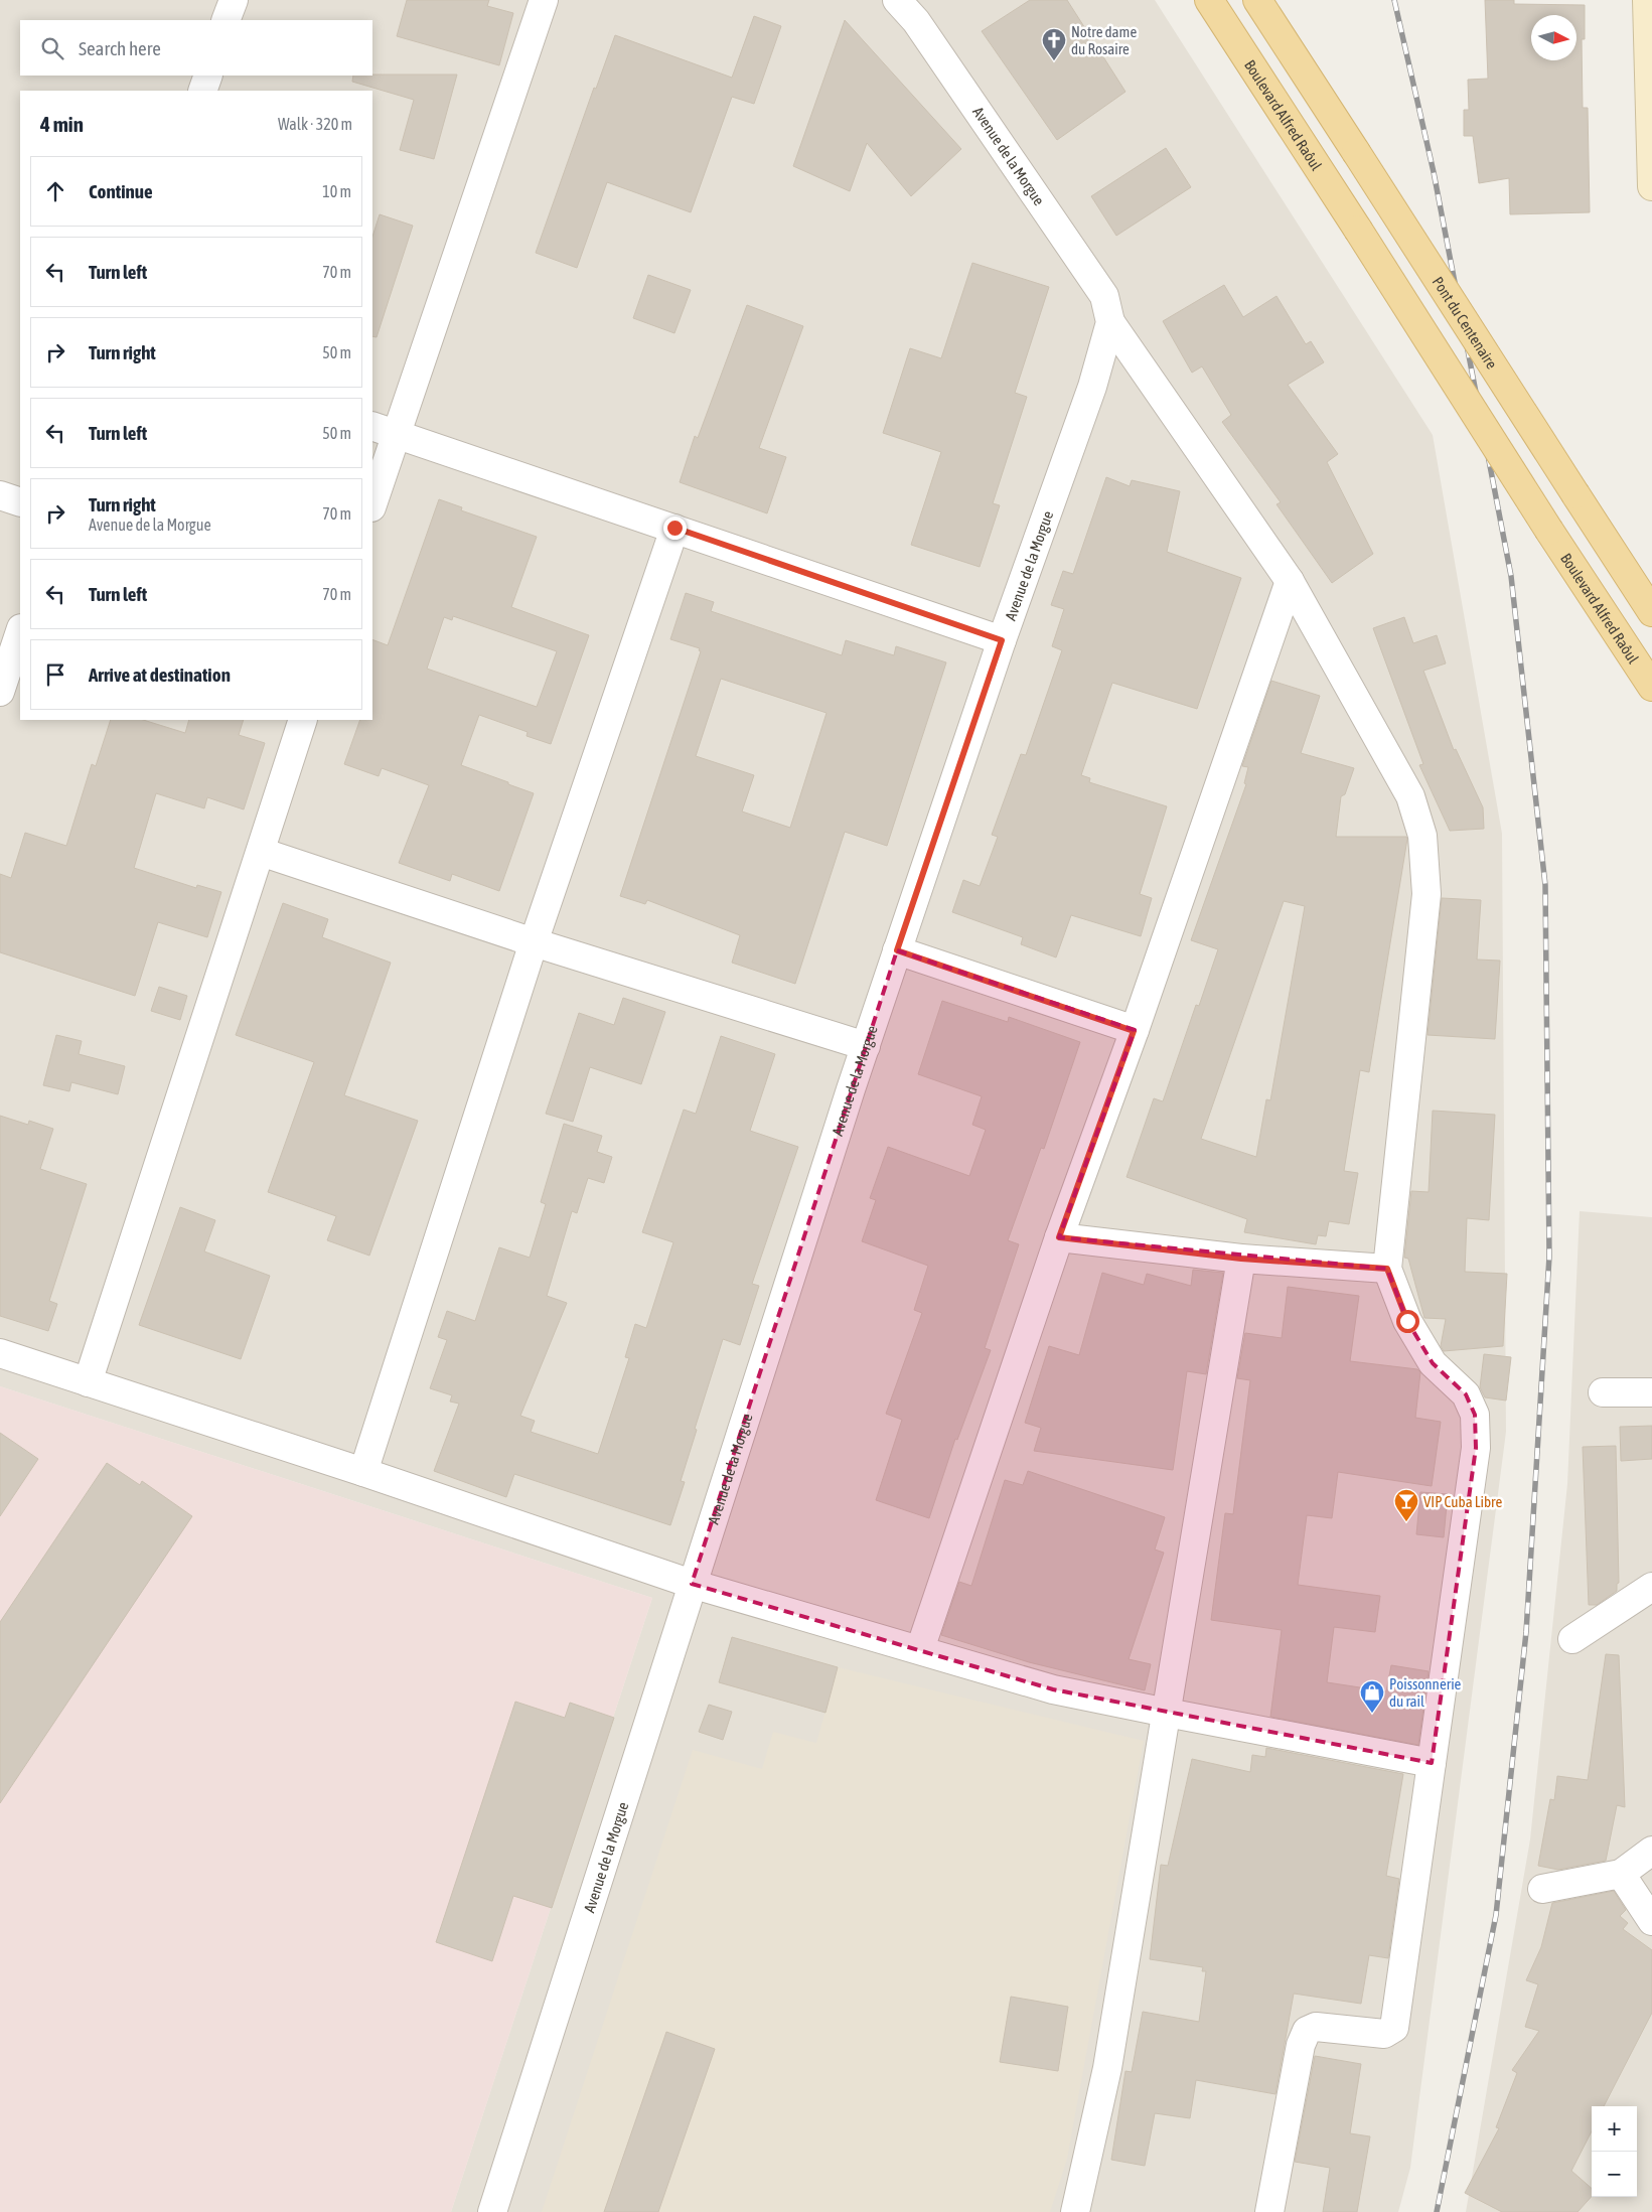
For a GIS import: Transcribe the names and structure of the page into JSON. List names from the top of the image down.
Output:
{
  "streets": {
    "main road": ["Boulevard Alfred Raôul", "Pont du Centenaire"],
    "street": ["Avenue de la Morgue"]
  },
  "places": {
    "church": ["Notre dame du Rosaire"],
    "bar": ["VIP Cuba Libre"],
    "shop": ["Poissonnerie du rail"]
  },
  "north": "right",
  "page": {
    "search": "Search here",
    "heading": ["4 min", "Walk · 320 m"],
    "list": [
      ["Continue", "10 m"],
      ["Turn left", "70 m"],
      ["Turn right", "50 m"],
      ["Turn left", "50 m"],
      ["Turn right", "Avenue de la Morgue", "70 m"],
      ["Turn left", "70 m"],
      "Arrive at destination"
    ],
    "map_buttons": ["+", "−"]
  }
}
